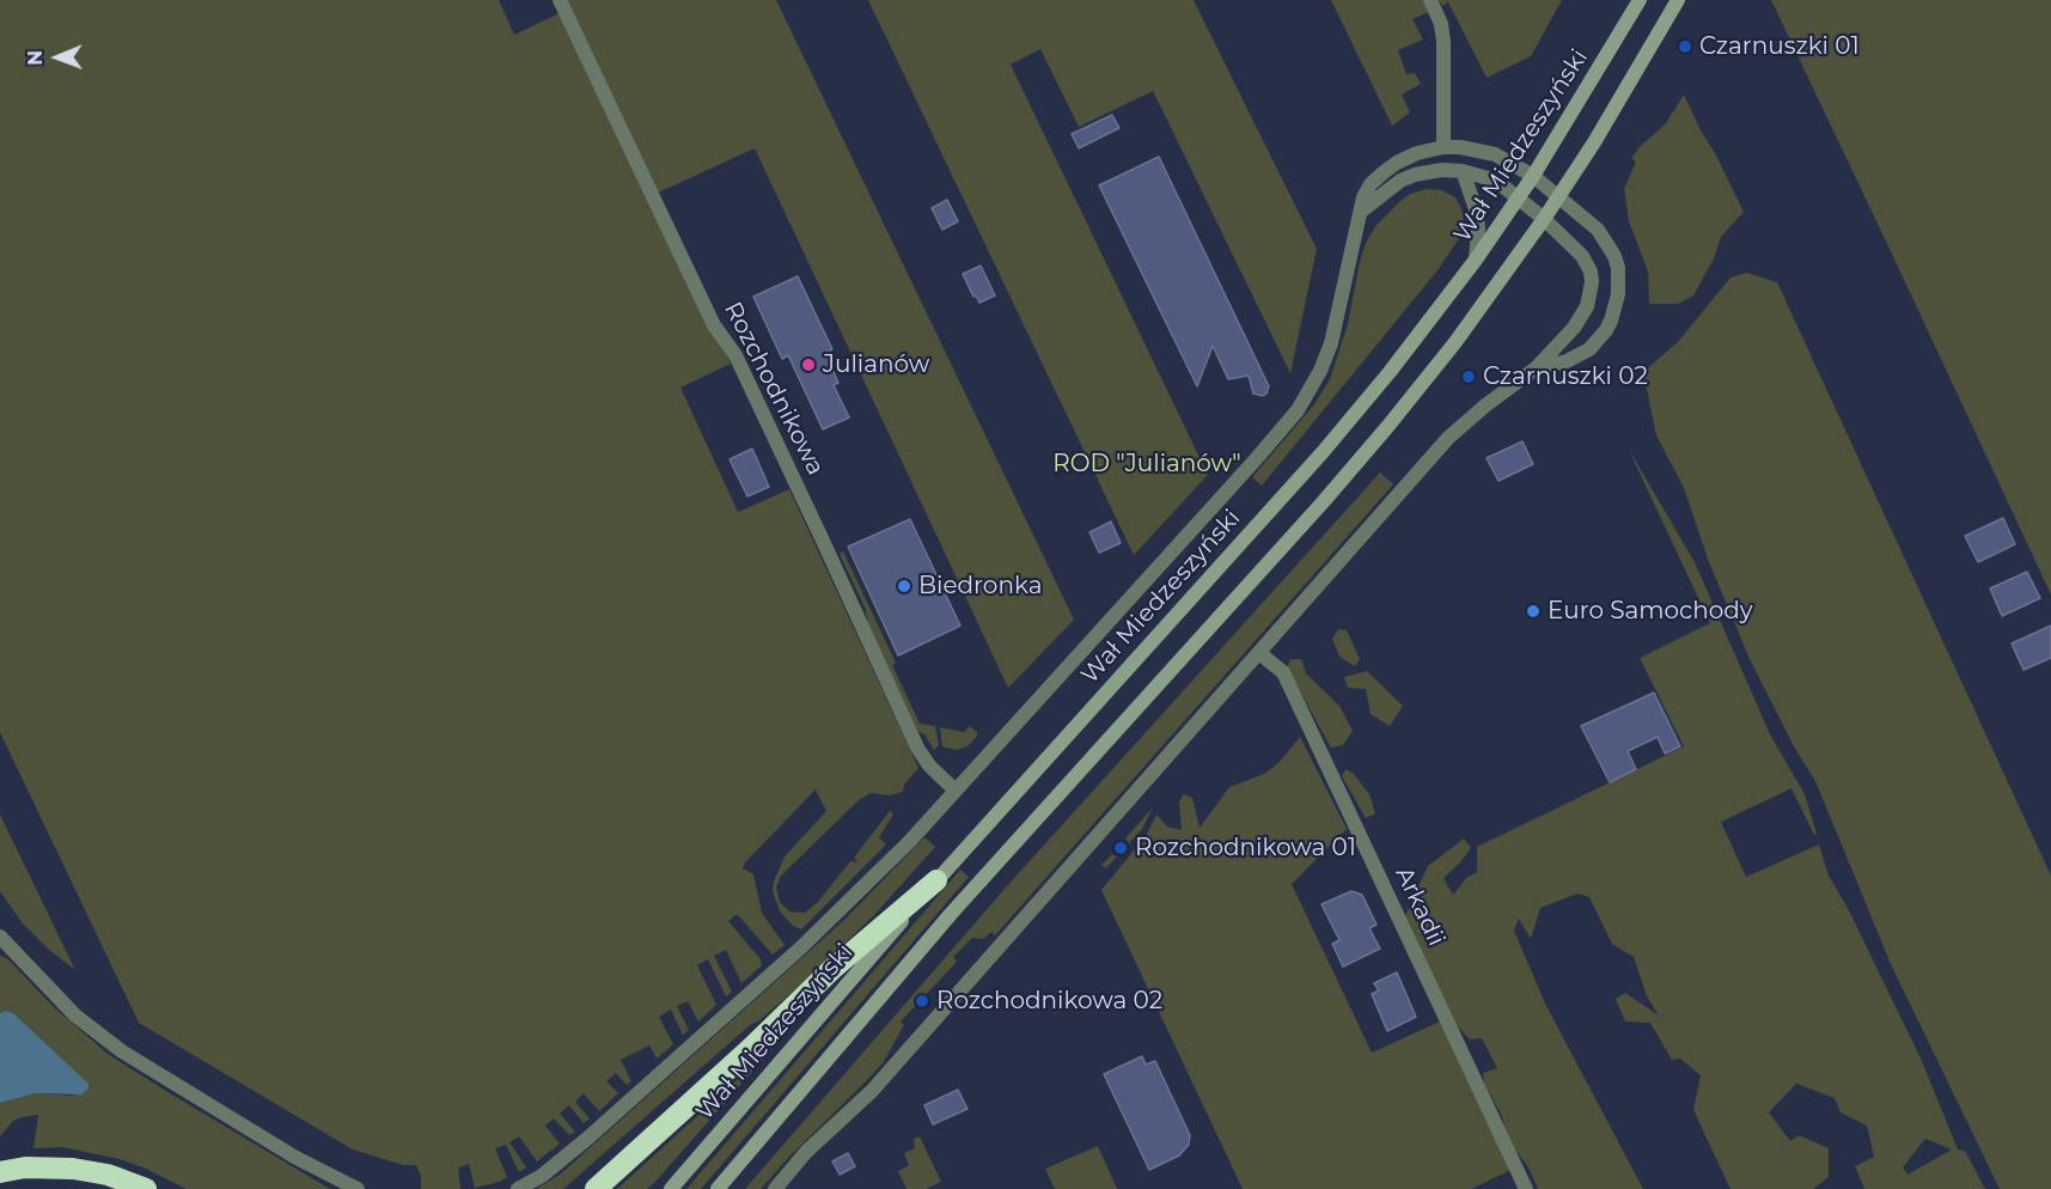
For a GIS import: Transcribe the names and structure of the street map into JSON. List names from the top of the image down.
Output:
{
  "streets": {
    "main road": ["Wał Miedzeszyński"],
    "street": ["Rozchodnikowa", "Arkadii"]
  },
  "parks": ["ROD \"Julianów\""],
  "places": [
    "Czarnuszki 01",
    "Julianów",
    "Czarnuszki 02",
    "Biedronka",
    "Euro Samochody",
    "Rozchodnikowa 01",
    "Rozchodnikowa 02"
  ],
  "north": "left"
}
